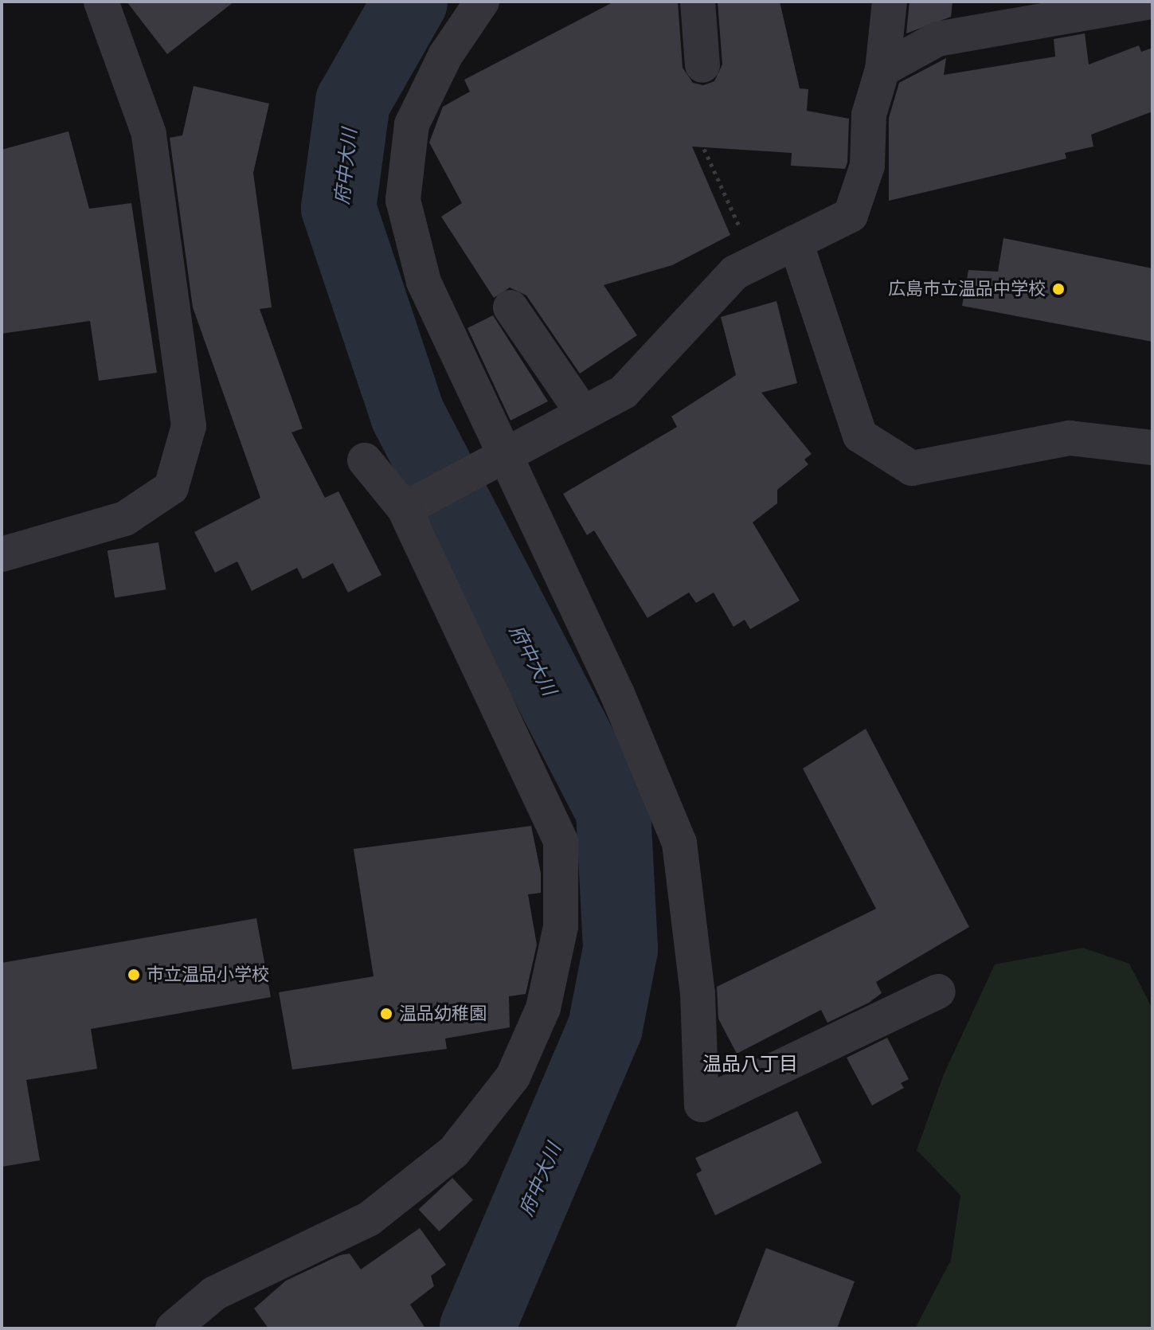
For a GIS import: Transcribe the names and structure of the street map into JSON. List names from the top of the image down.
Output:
{
  "districts": ["温品八丁目"],
  "water": ["府中大川"],
  "places": ["広島市立温品中学校", "市立温品小学校", "温品幼稚園"]
}
